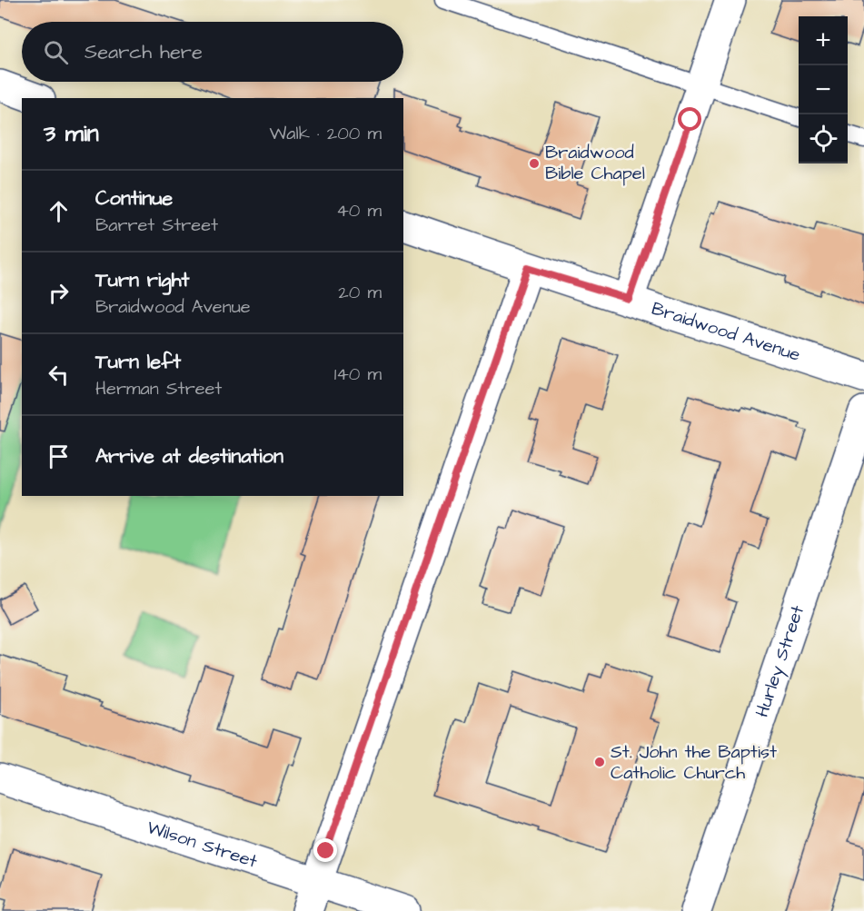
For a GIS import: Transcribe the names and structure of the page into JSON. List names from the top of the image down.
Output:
{
  "streets": {
    "street": ["Braidwood Avenue", "Hurley Street", "Wilson Street"]
  },
  "places": ["Braidwood Bible Chapel", "St. John the Baptist Catholic Church"],
  "page": {
    "map_buttons": ["+", "−"],
    "search": "Search here",
    "heading": ["3 min", "Walk · 200 m"],
    "list": [
      ["Continue", "Barret Street", "40 m"],
      ["Turn right", "Braidwood Avenue", "20 m"],
      ["Turn left", "Herman Street", "140 m"],
      "Arrive at destination"
    ]
  }
}
